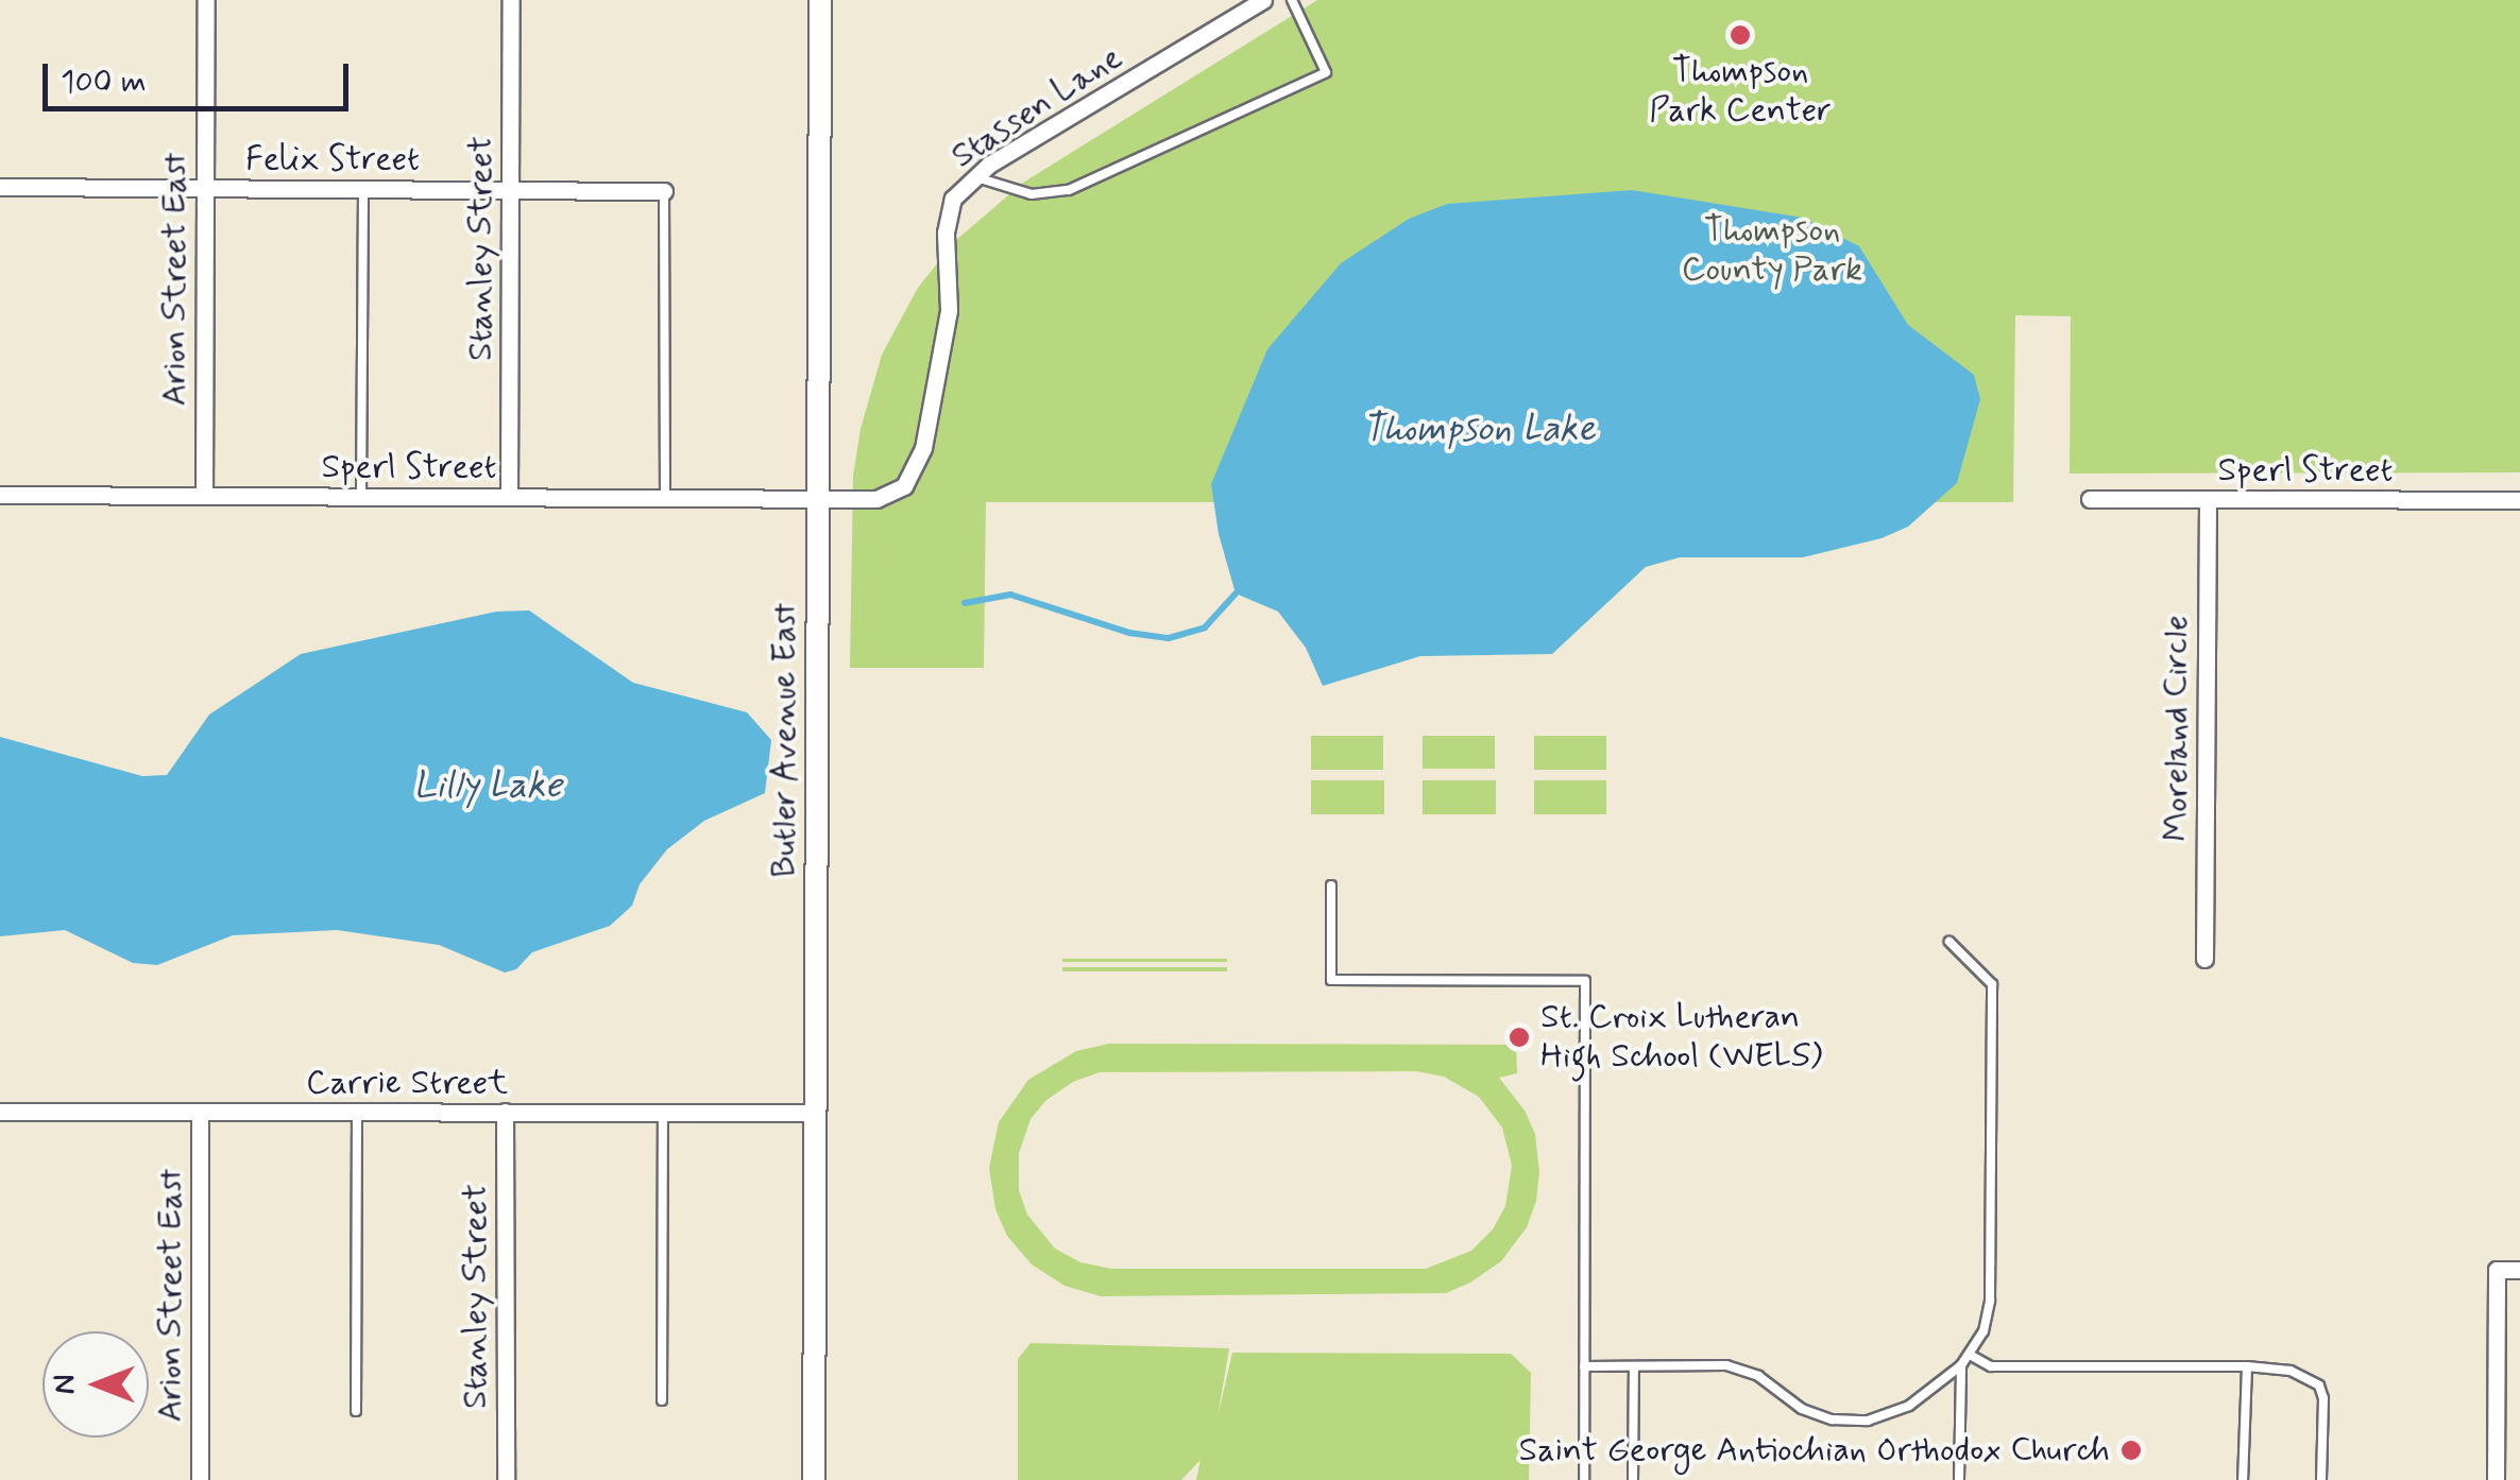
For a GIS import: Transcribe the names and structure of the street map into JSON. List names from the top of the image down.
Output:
{
  "streets": {
    "street": [
      "Stassen Lane",
      "Felix Street",
      "Stanley Street",
      "Arion Street East",
      "Sperl Street",
      "Moreland Circle",
      "Butler Avenue East",
      "Carrie Street"
    ]
  },
  "crossings": [
    ["Stassen Lane", "Sperl Street"],
    ["Stassen Lane", "Butler Avenue East"],
    ["Felix Street", "Stanley Street"],
    ["Felix Street", "Arion Street East"],
    ["Stanley Street", "Sperl Street"],
    ["Stanley Street", "Carrie Street"],
    ["Arion Street East", "Sperl Street"],
    ["Arion Street East", "Carrie Street"],
    ["Sperl Street", "Moreland Circle"],
    ["Sperl Street", "Butler Avenue East"],
    ["Butler Avenue East", "Carrie Street"]
  ],
  "water": ["Thompson Lake", "Lilly Lake"],
  "parks": ["Thompson County Park"],
  "places": ["Thompson Park Center", "St. Croix Lutheran High School (WELS)", "Saint George Antiochian Orthodox Church"],
  "scale_bar": "100 m",
  "north": "left"
}
